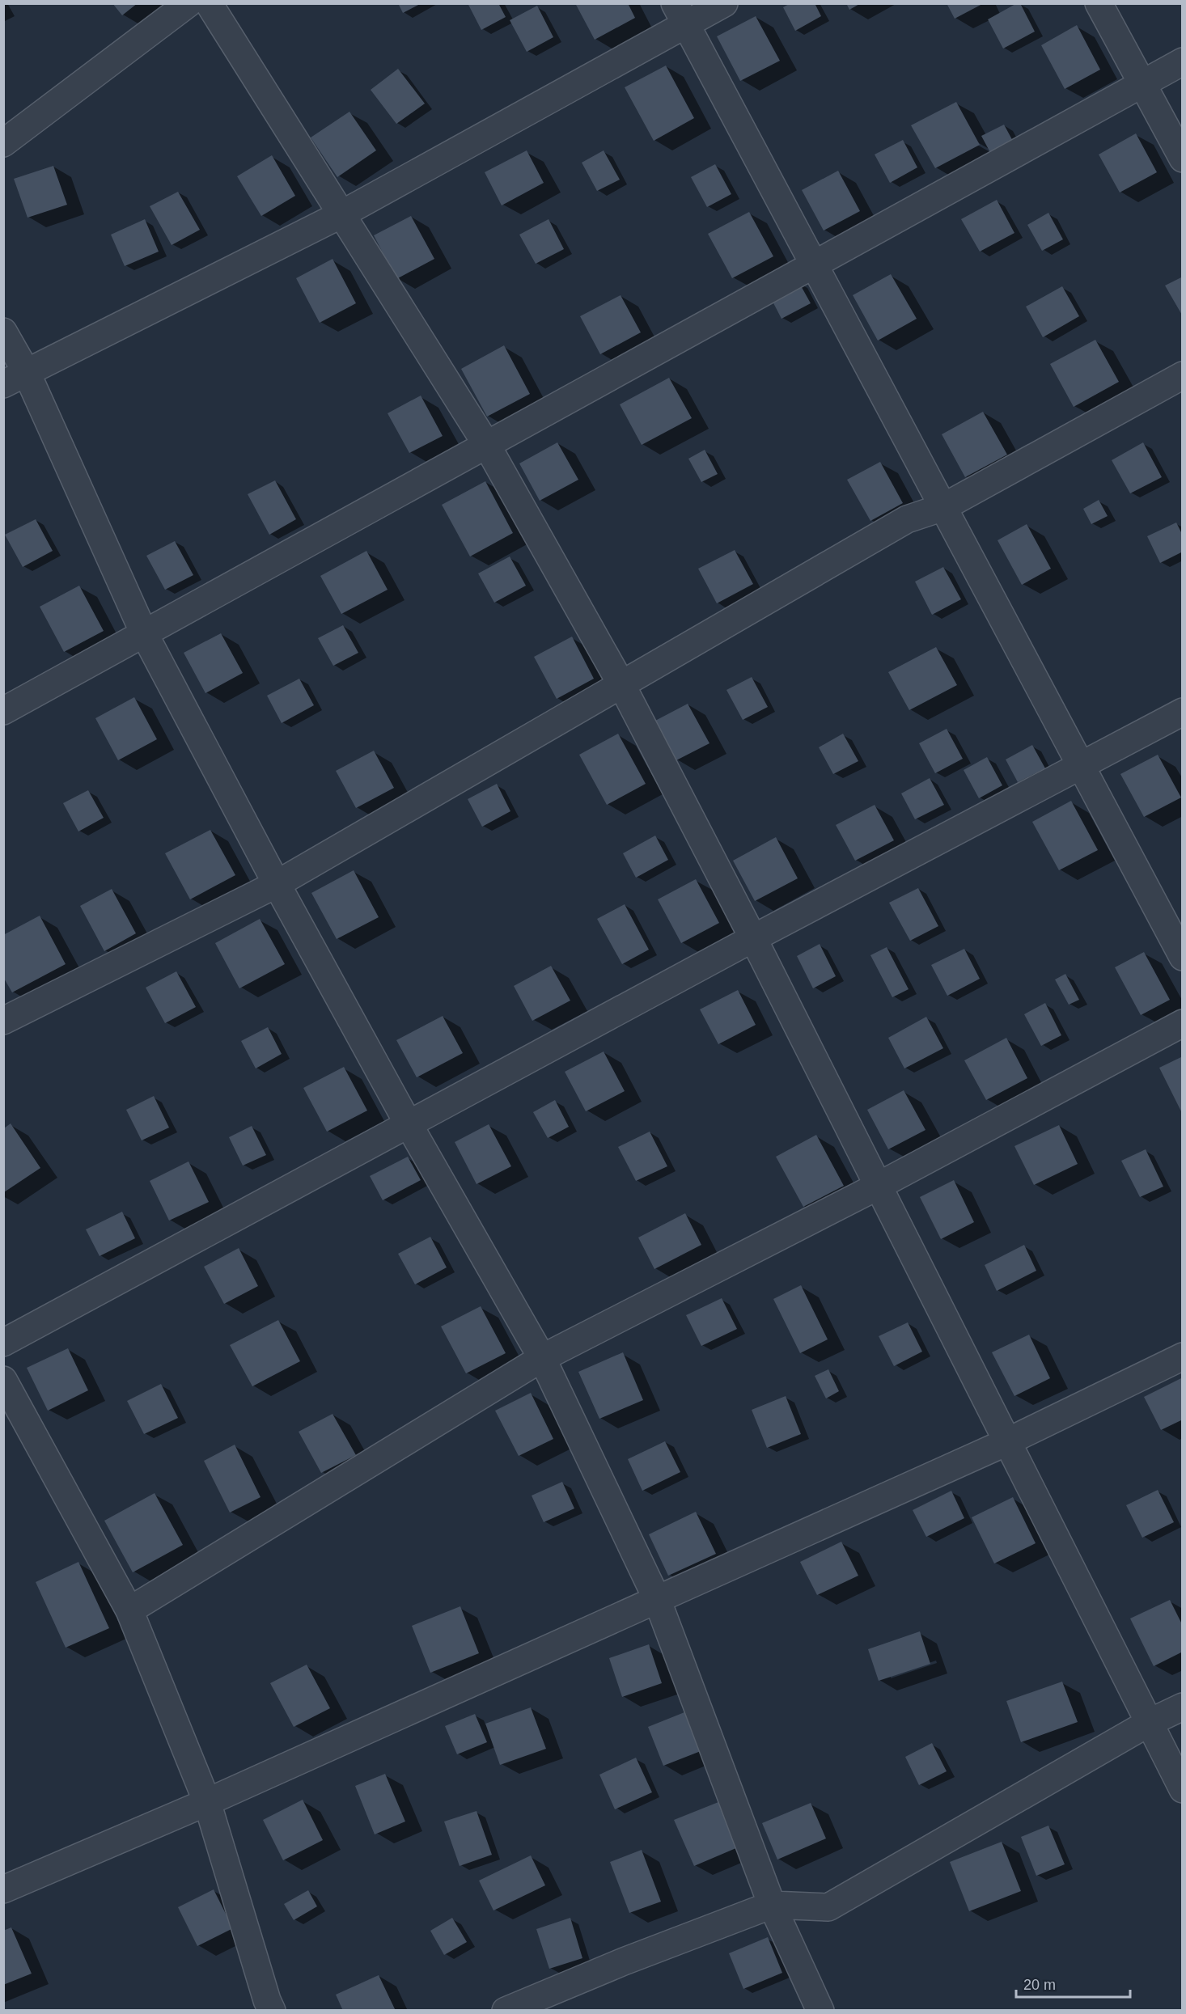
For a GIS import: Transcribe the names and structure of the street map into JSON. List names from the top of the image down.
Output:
{
  "scale_bar": "20 m"
}
